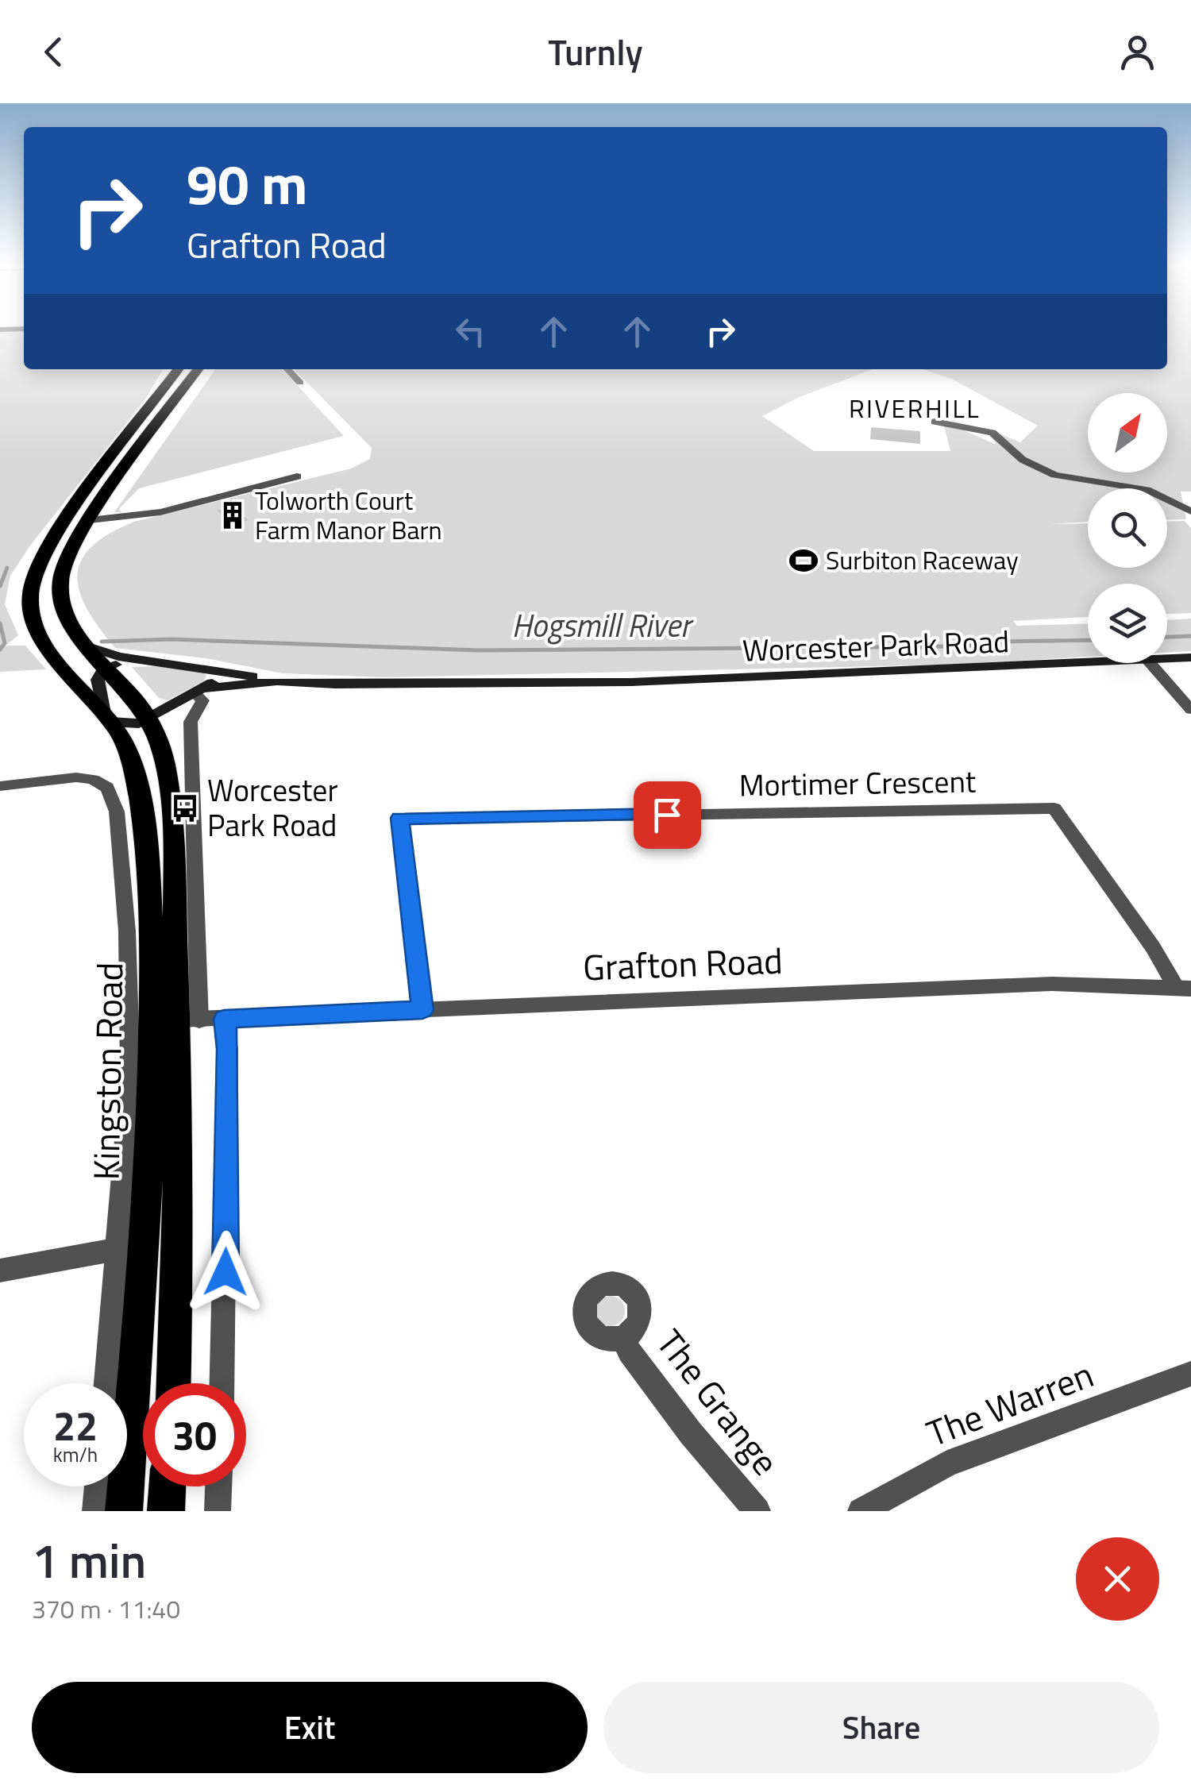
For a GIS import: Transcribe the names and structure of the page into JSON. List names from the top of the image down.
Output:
{
  "streets": {
    "highway": ["Kingston Road"],
    "main road": ["Worcester Park Road"],
    "street": [
      "Mortimer Crescent",
      "Grafton Road",
      "The Grange",
      "The Warren"
    ]
  },
  "crossings": [
    ["Mortimer Crescent", "Grafton Road"],
    ["Grafton Road", "Kingston Road"]
  ],
  "districts": ["RIVERHILL"],
  "water": ["Hogsmill River"],
  "places": {
    "building": ["Tolworth Court Farm Manor Barn"],
    "sports": ["Surbiton Raceway"],
    "bus stop": ["Worcester Park Road"]
  },
  "north": "top right",
  "page": {
    "header": "Turnly",
    "turn": ["90 m", "Grafton Road"],
    "speed": "22 km/h",
    "limit": "30",
    "heading": ["1 min", "370 m · 11:40"],
    "buttons": ["Exit", "Share"]
  }
}
